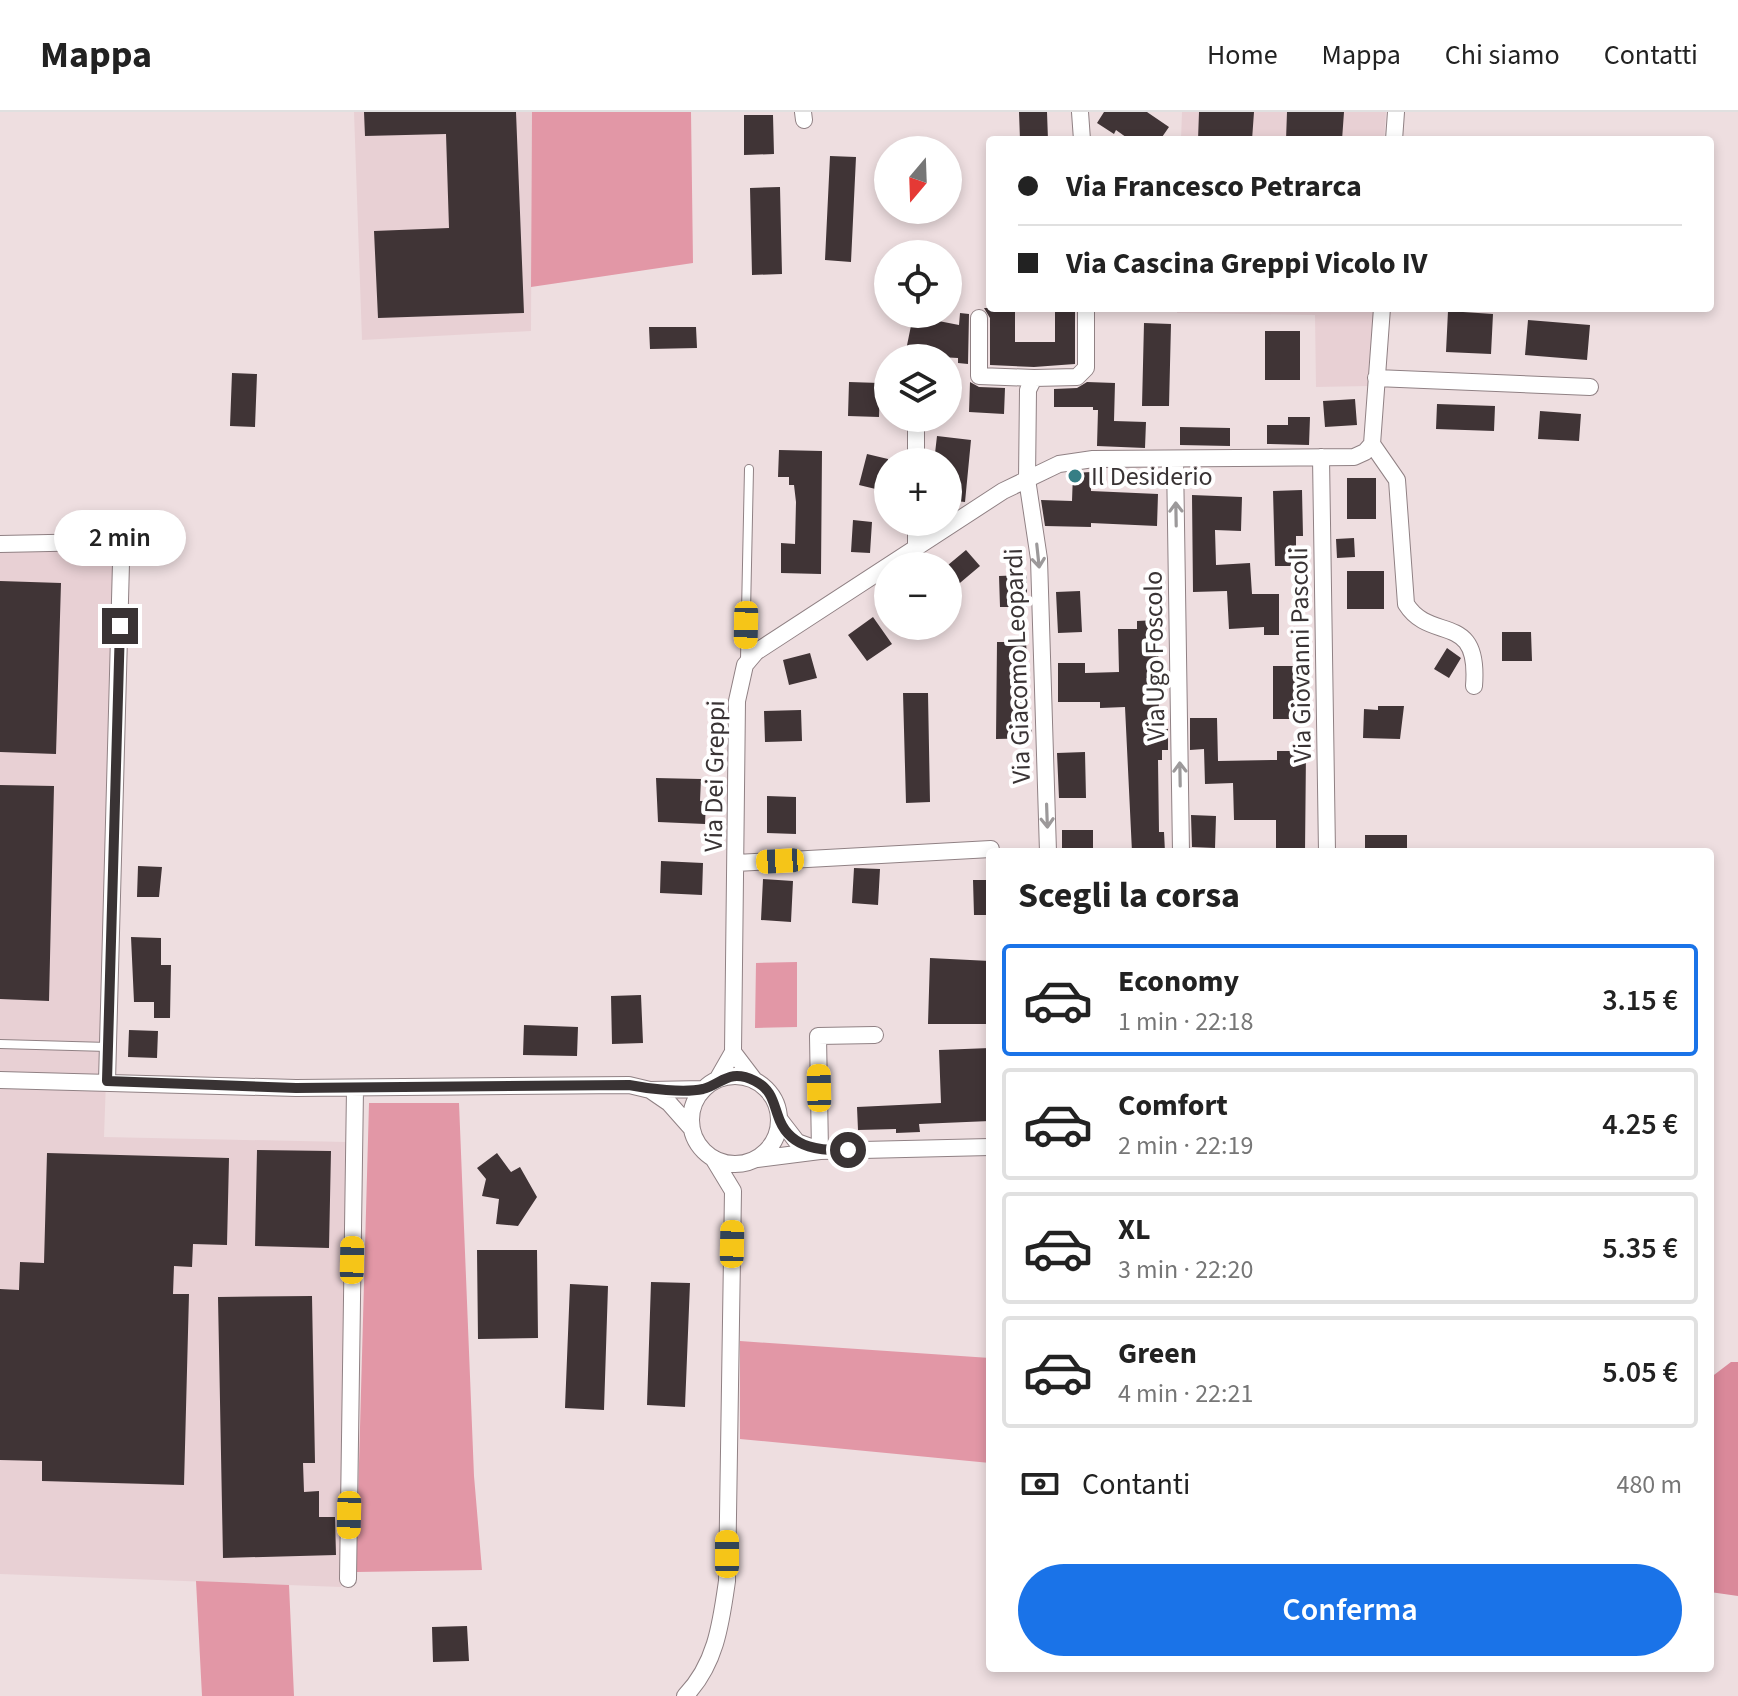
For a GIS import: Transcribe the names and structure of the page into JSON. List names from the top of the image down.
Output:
{
  "streets": {
    "street": [
      "Via Giovanni Pascoli",
      "Via Ugo Foscolo",
      "Via Giacomo Leopardi",
      "Via Dei Greppi"
    ]
  },
  "crossings": [
    ["Via Giovanni Pascoli", "Via Dei Greppi"],
    ["Via Ugo Foscolo", "Via Dei Greppi"],
    ["Via Giacomo Leopardi", "Via Dei Greppi"]
  ],
  "one_way": ["Via Ugo Foscolo", "Via Giacomo Leopardi"],
  "places": ["Il Desiderio"],
  "north": "bottom",
  "page": {
    "header": "Mappa",
    "nav": [
      "Home",
      "Mappa",
      "Chi siamo",
      "Contatti"
    ],
    "map_buttons": ["+", "−"],
    "banner": ["Via Francesco Petrarca", "Via Cascina Greppi Vicolo IV"],
    "bubble": "2 min",
    "heading": "Scegli la corsa",
    "list": [
      {
        "name": "Economy",
        "note": "1 min · 22:18",
        "value": "3.15 €"
      },
      {
        "name": "Comfort",
        "note": "2 min · 22:19",
        "value": "4.25 €"
      },
      {
        "name": "XL",
        "note": "3 min · 22:20",
        "value": "5.35 €"
      },
      {
        "name": "Green",
        "note": "4 min · 22:21",
        "value": "5.05 €"
      }
    ],
    "pay": ["Contanti", "480 m"],
    "buttons": "Conferma"
  }
}
